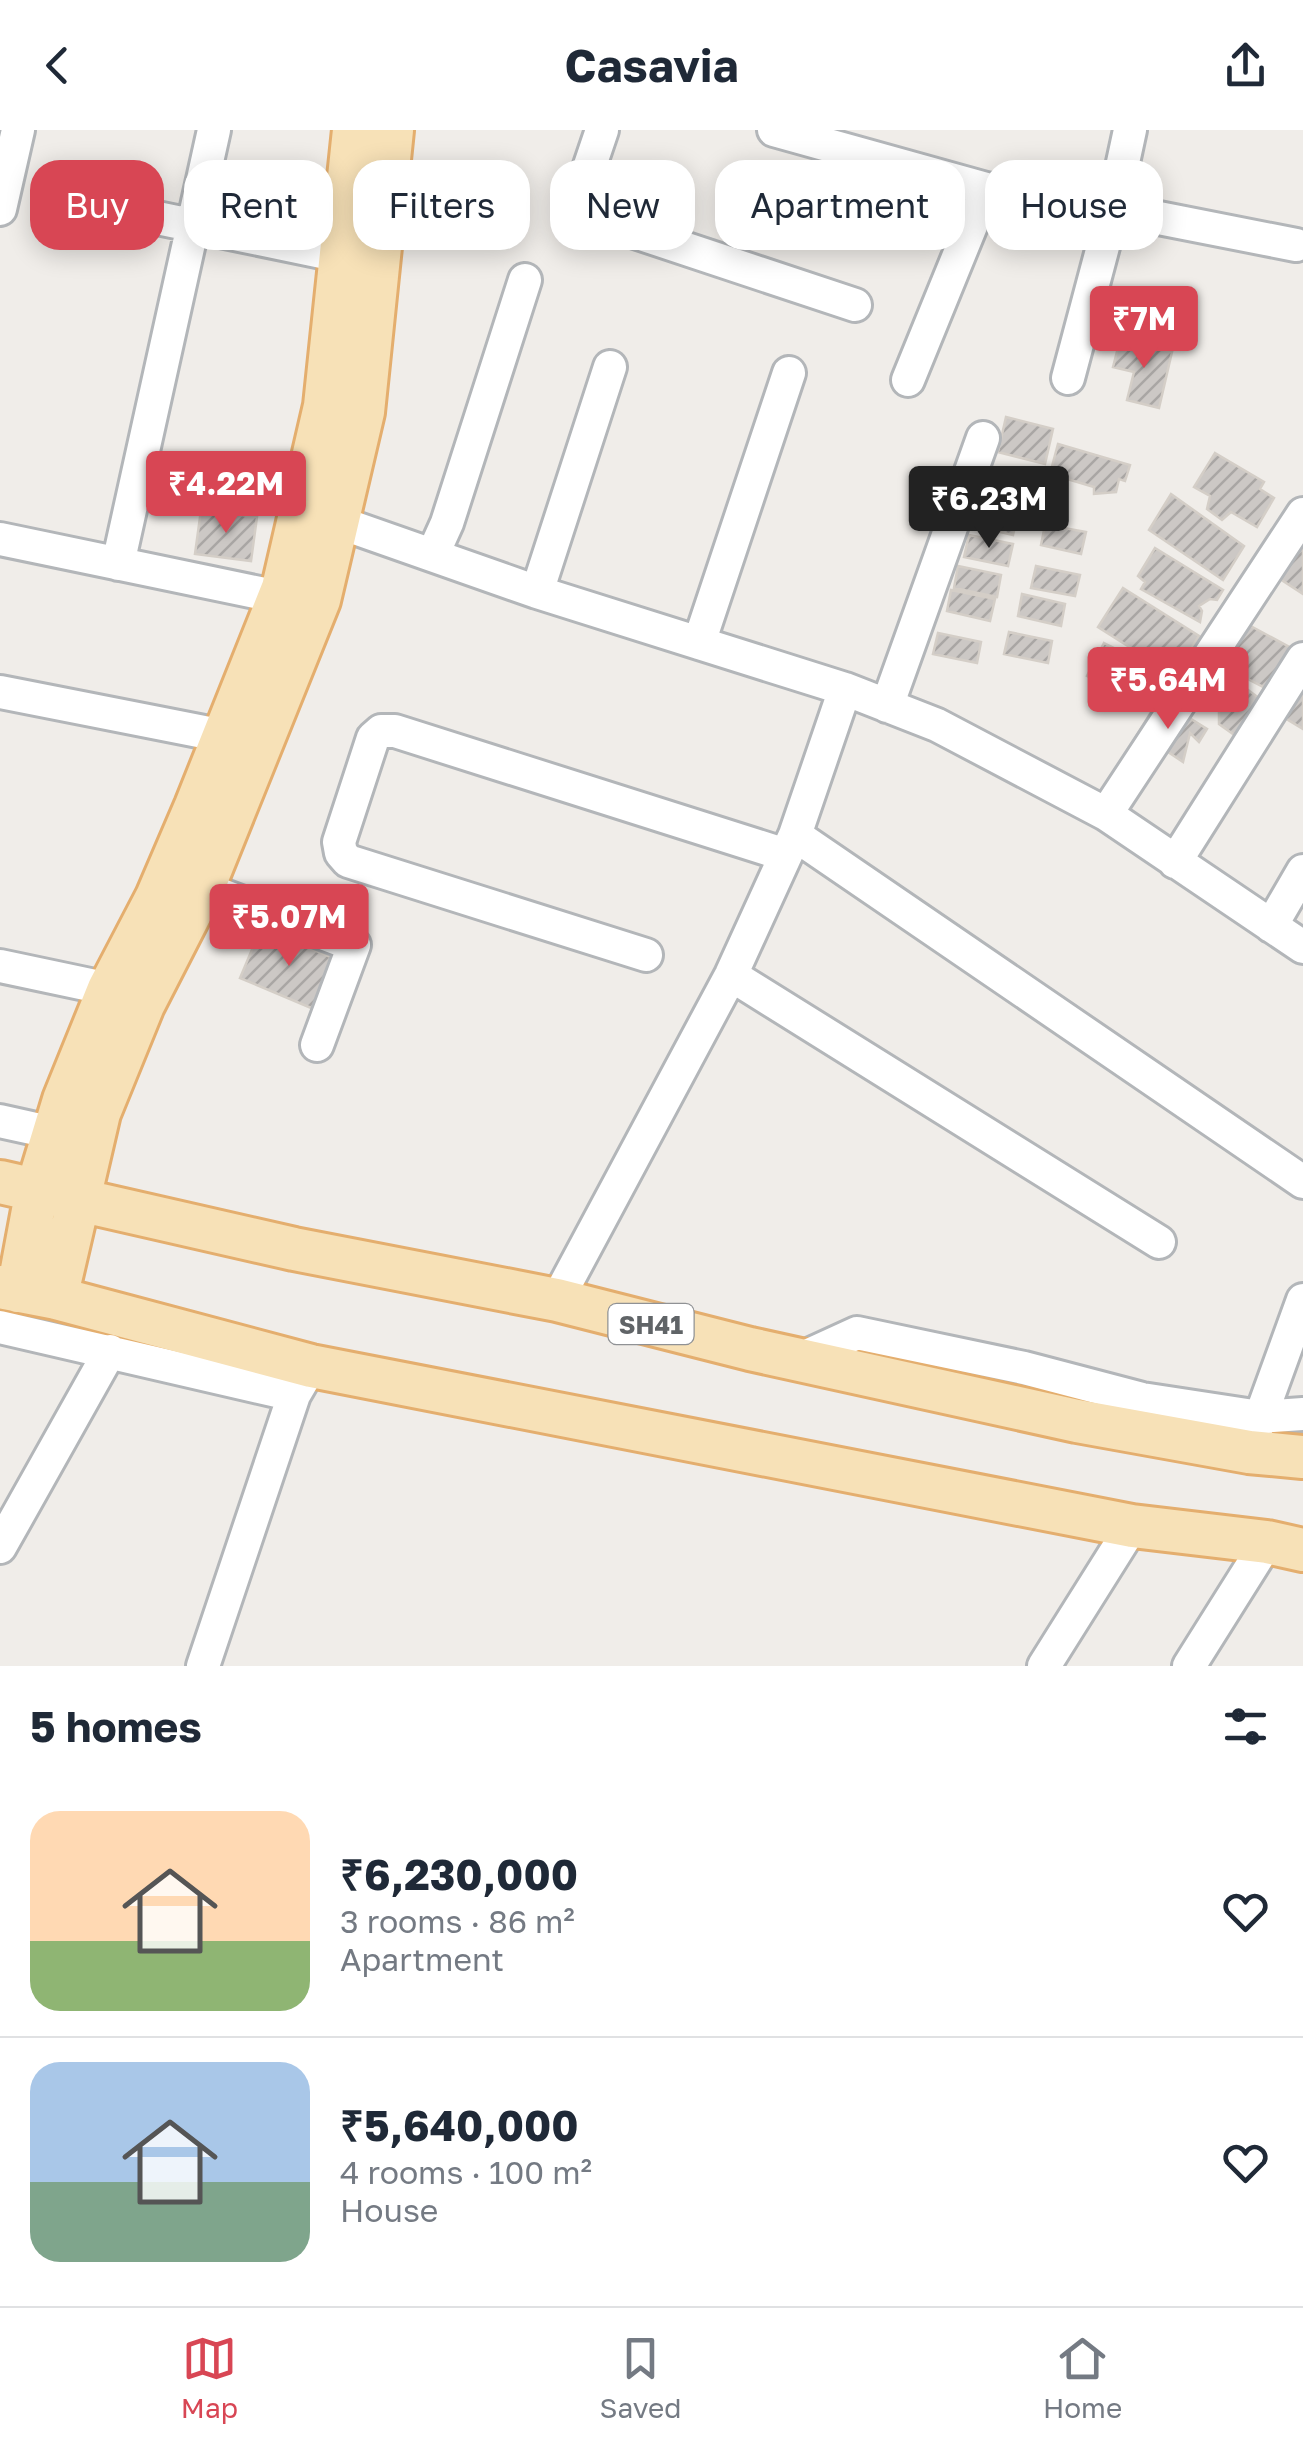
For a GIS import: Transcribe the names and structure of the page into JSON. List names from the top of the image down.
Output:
{
  "streets": {
    "main road": ["SH41"]
  },
  "page": {
    "header": "Casavia",
    "chip": [
      "Buy",
      "Rent",
      "Filters",
      "New",
      "Apartment",
      "House"
    ],
    "price": [
      "₹7M",
      "₹4.22M",
      "₹6.23M",
      "₹5.64M",
      "₹5.07M"
    ],
    "heading": "5 homes",
    "list": [
      {
        "name": "₹6,230,000",
        "note": "3 rooms · 86 m² · Apartment"
      },
      {
        "name": "₹5,640,000",
        "note": "4 rooms · 100 m² · House"
      }
    ],
    "tabs": ["Map", "Saved", "Home"]
  }
}
